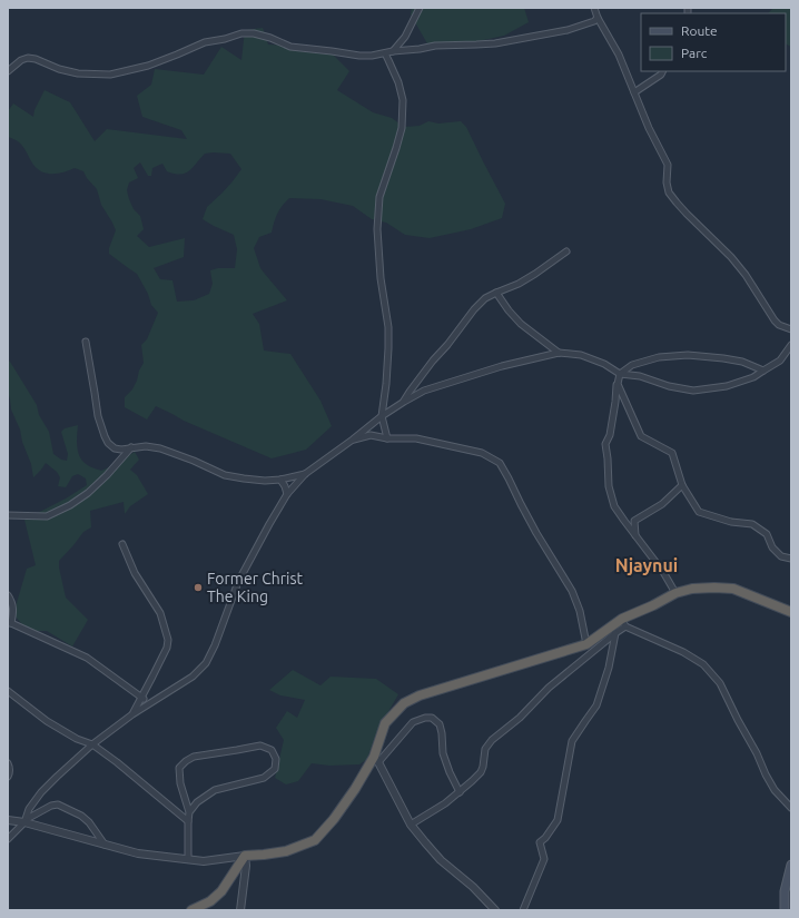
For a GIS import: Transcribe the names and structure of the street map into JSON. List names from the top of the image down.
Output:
{
  "districts": ["Njaynui"],
  "places": ["Former Christ The King"],
  "legend": ["Route", "Parc"]
}
